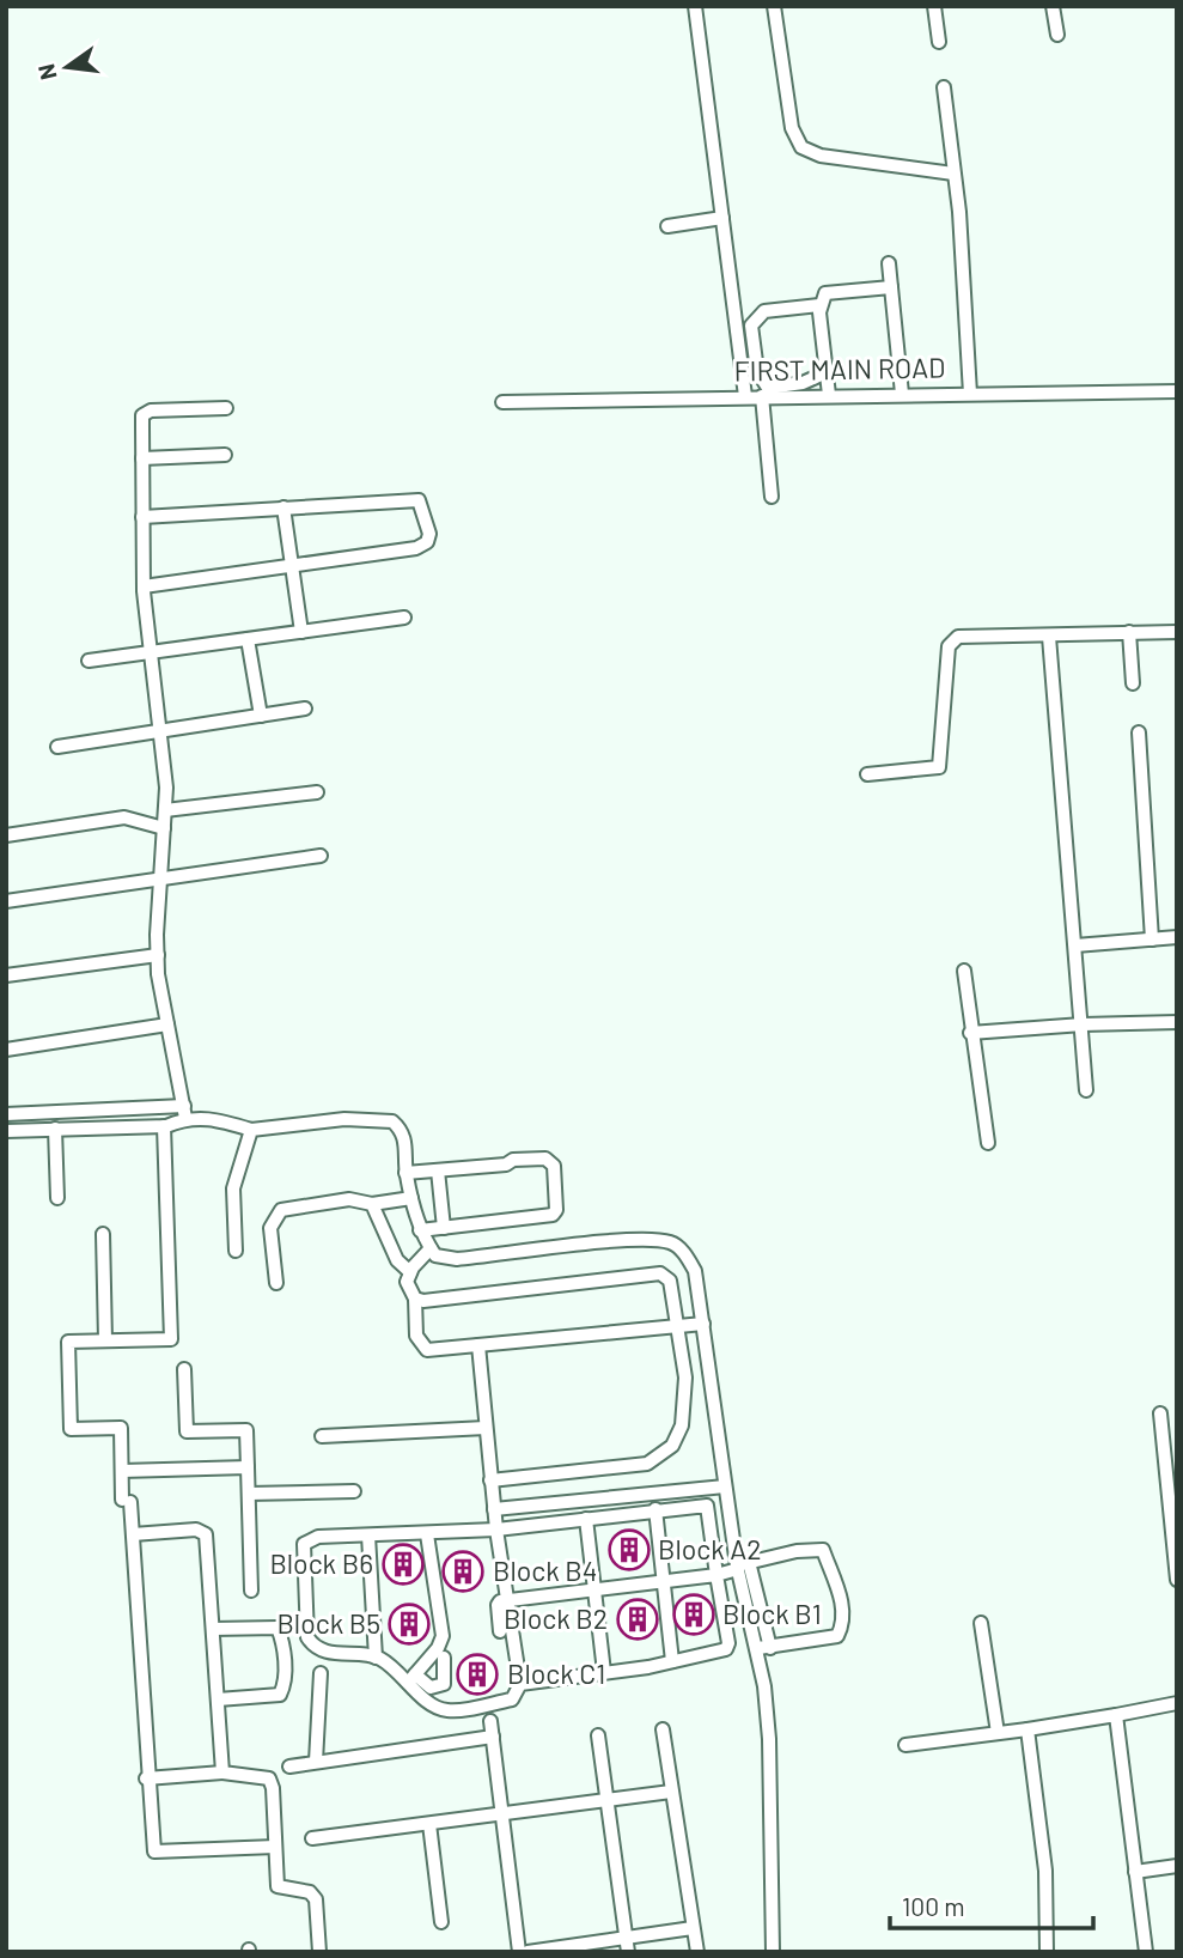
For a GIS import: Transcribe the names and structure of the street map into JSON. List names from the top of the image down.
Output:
{
  "streets": {
    "street": ["FIRST MAIN ROAD"]
  },
  "places": {
    "building": [
      "Block A2",
      "Block B6",
      "Block B4",
      "Block B1",
      "Block B2",
      "Block B5",
      "Block C1"
    ]
  },
  "scale_bar": "100 m",
  "north": "left"
}
